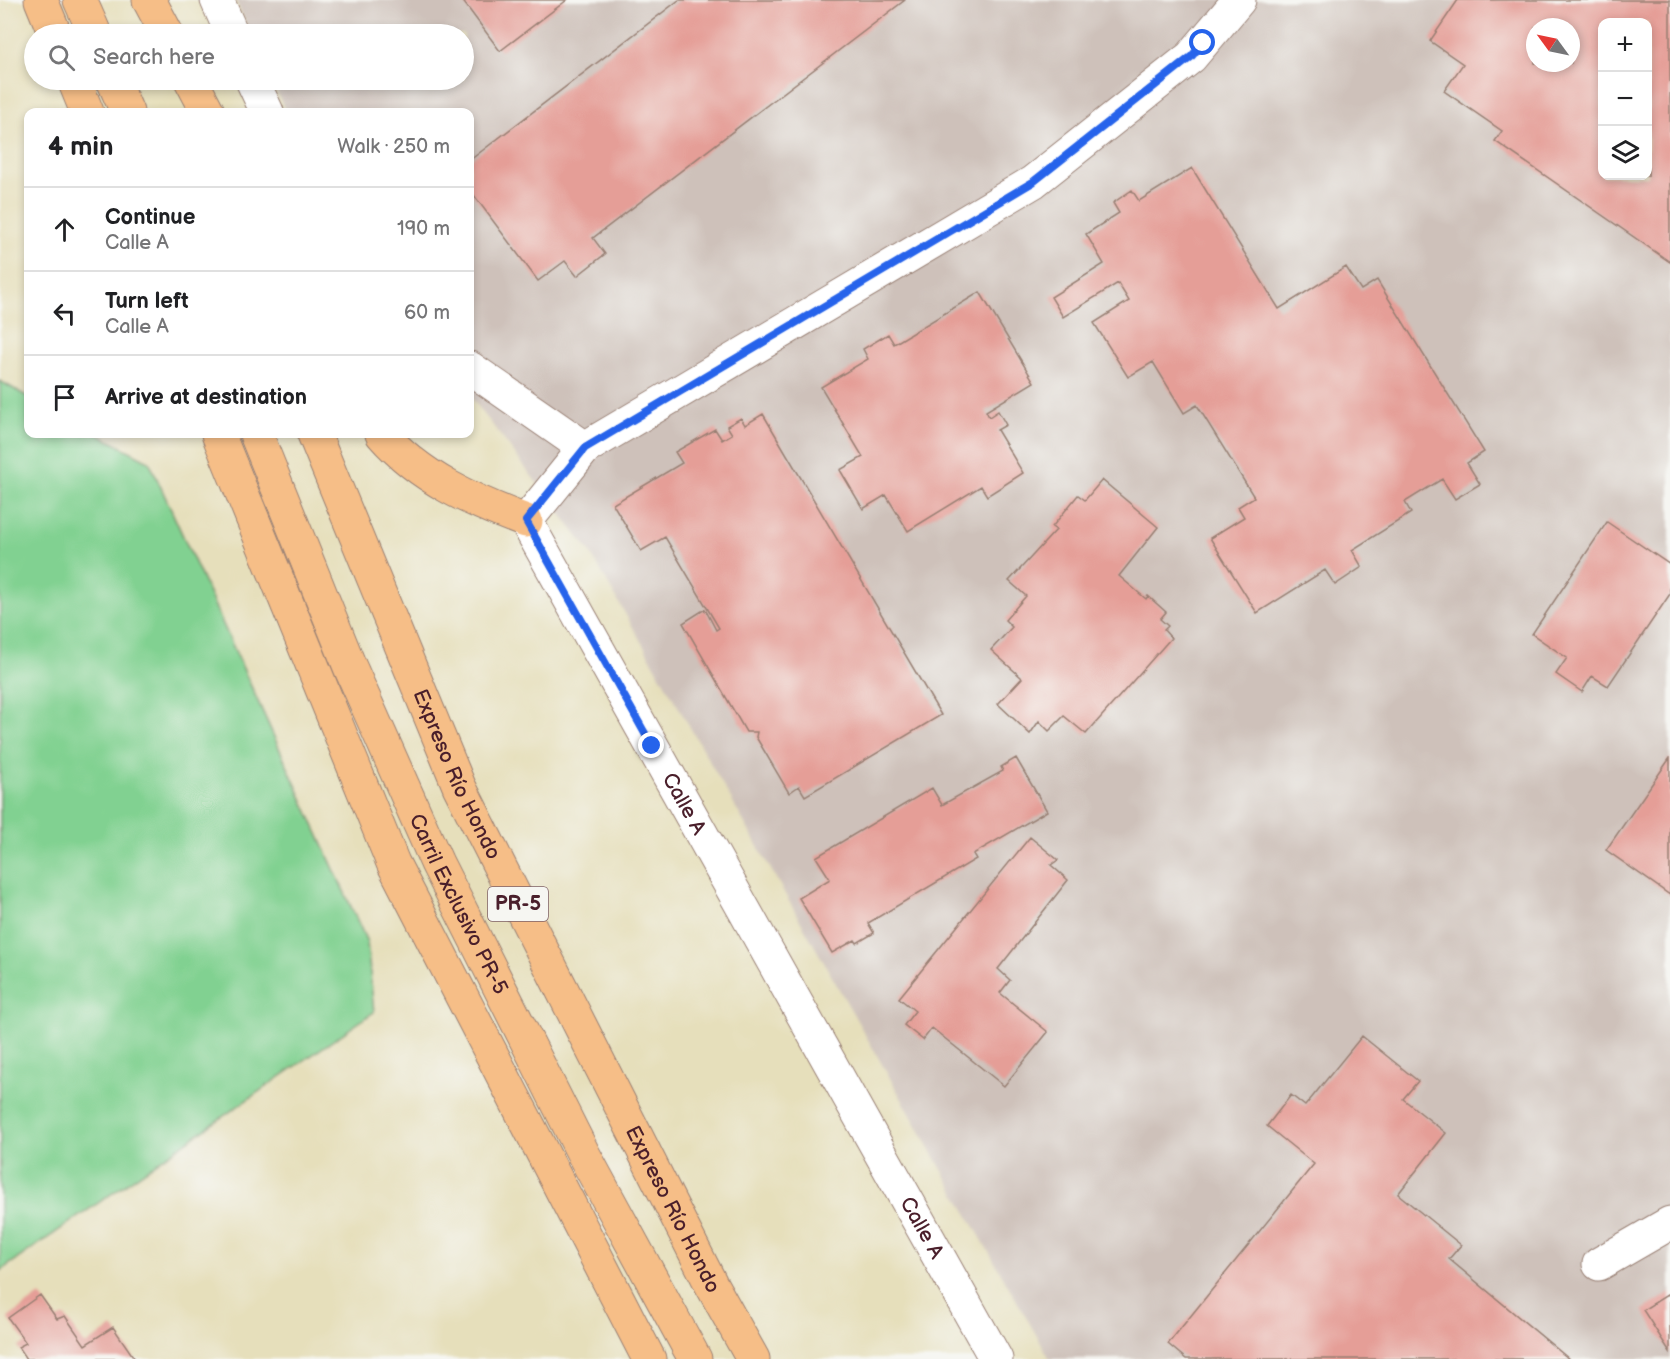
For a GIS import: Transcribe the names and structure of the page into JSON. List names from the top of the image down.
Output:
{
  "streets": {
    "highway": ["Expreso Río Hondo", "Carril Exclusivo PR-5", "PR-5"],
    "street": ["Calle A"]
  },
  "north": "top left",
  "page": {
    "map_buttons": ["+", "−"],
    "search": "Search here",
    "heading": ["4 min", "Walk · 250 m"],
    "list": [
      ["Continue", "Calle A", "190 m"],
      ["Turn left", "Calle A", "60 m"],
      "Arrive at destination"
    ]
  }
}
